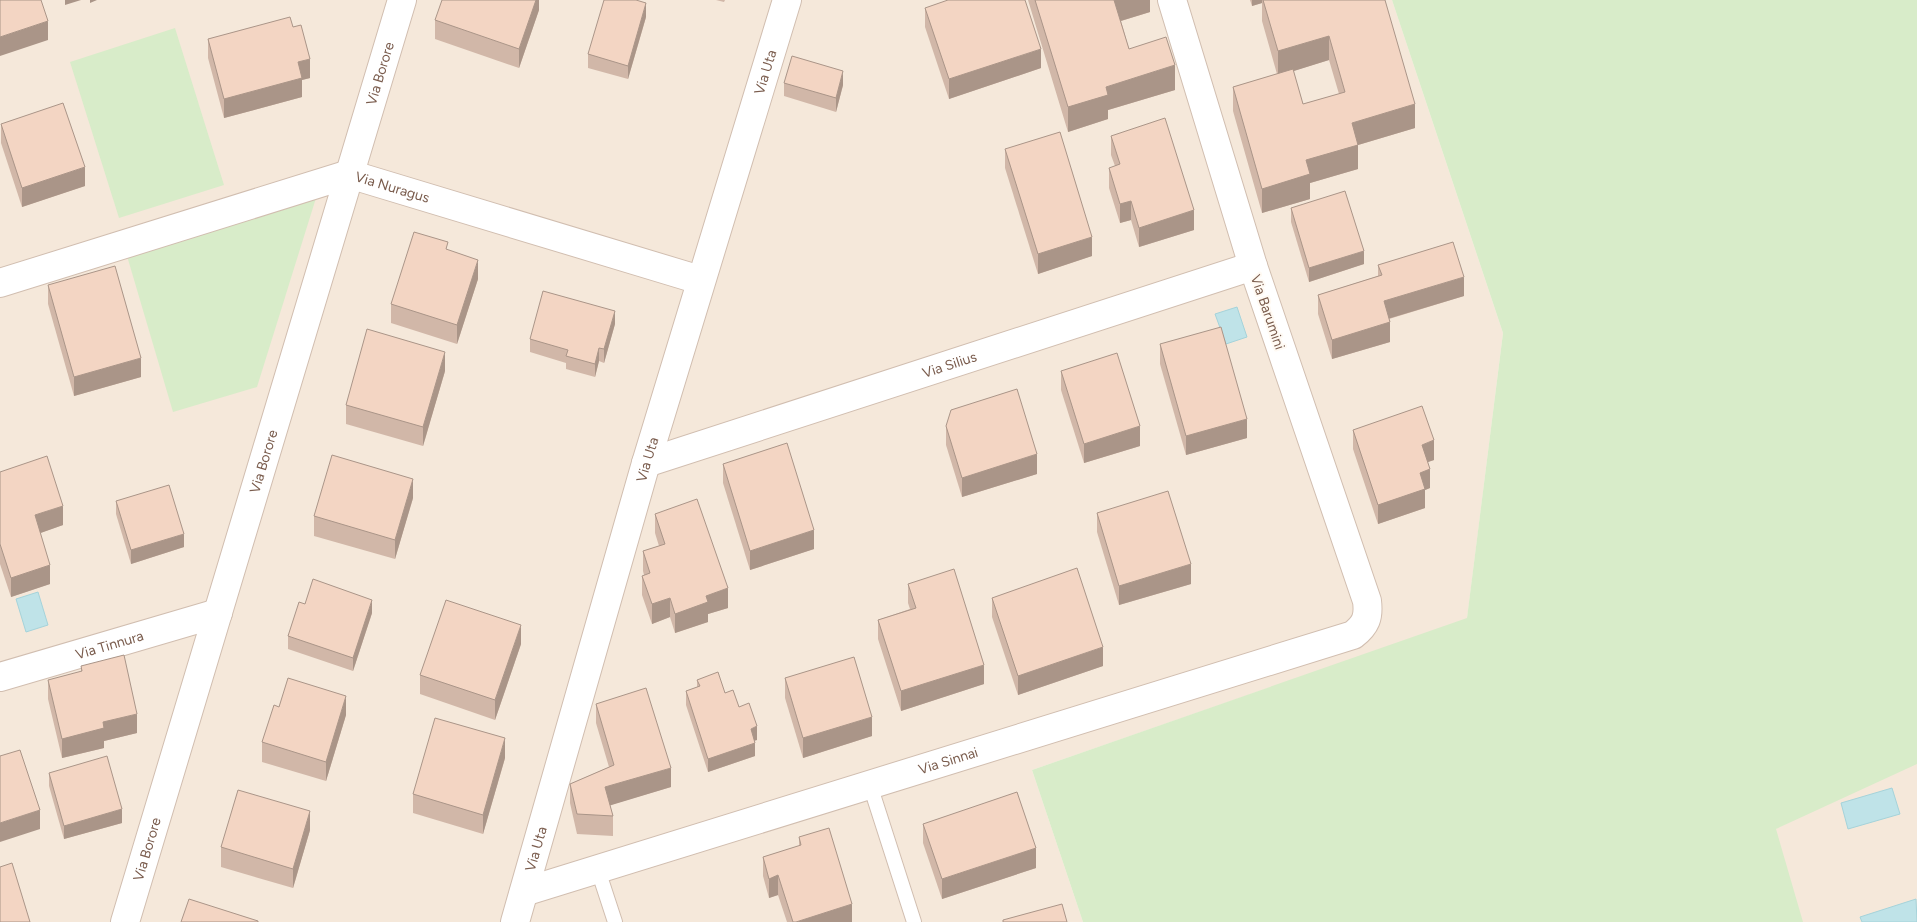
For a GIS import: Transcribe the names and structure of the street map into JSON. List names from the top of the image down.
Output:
{
  "streets": {
    "street": [
      "Via Uta",
      "Via Borore",
      "Via Nuragus",
      "Via Barumini",
      "Via Silius",
      "Via Tinnura",
      "Via Sinnai"
    ]
  },
  "crossings": [
    ["Via Uta", "Via Nuragus"],
    ["Via Uta", "Via Silius"],
    ["Via Uta", "Via Sinnai"],
    ["Via Borore", "Via Nuragus"],
    ["Via Borore", "Via Tinnura"],
    ["Via Barumini", "Via Silius"],
    ["Via Barumini", "Via Sinnai"]
  ]
}
